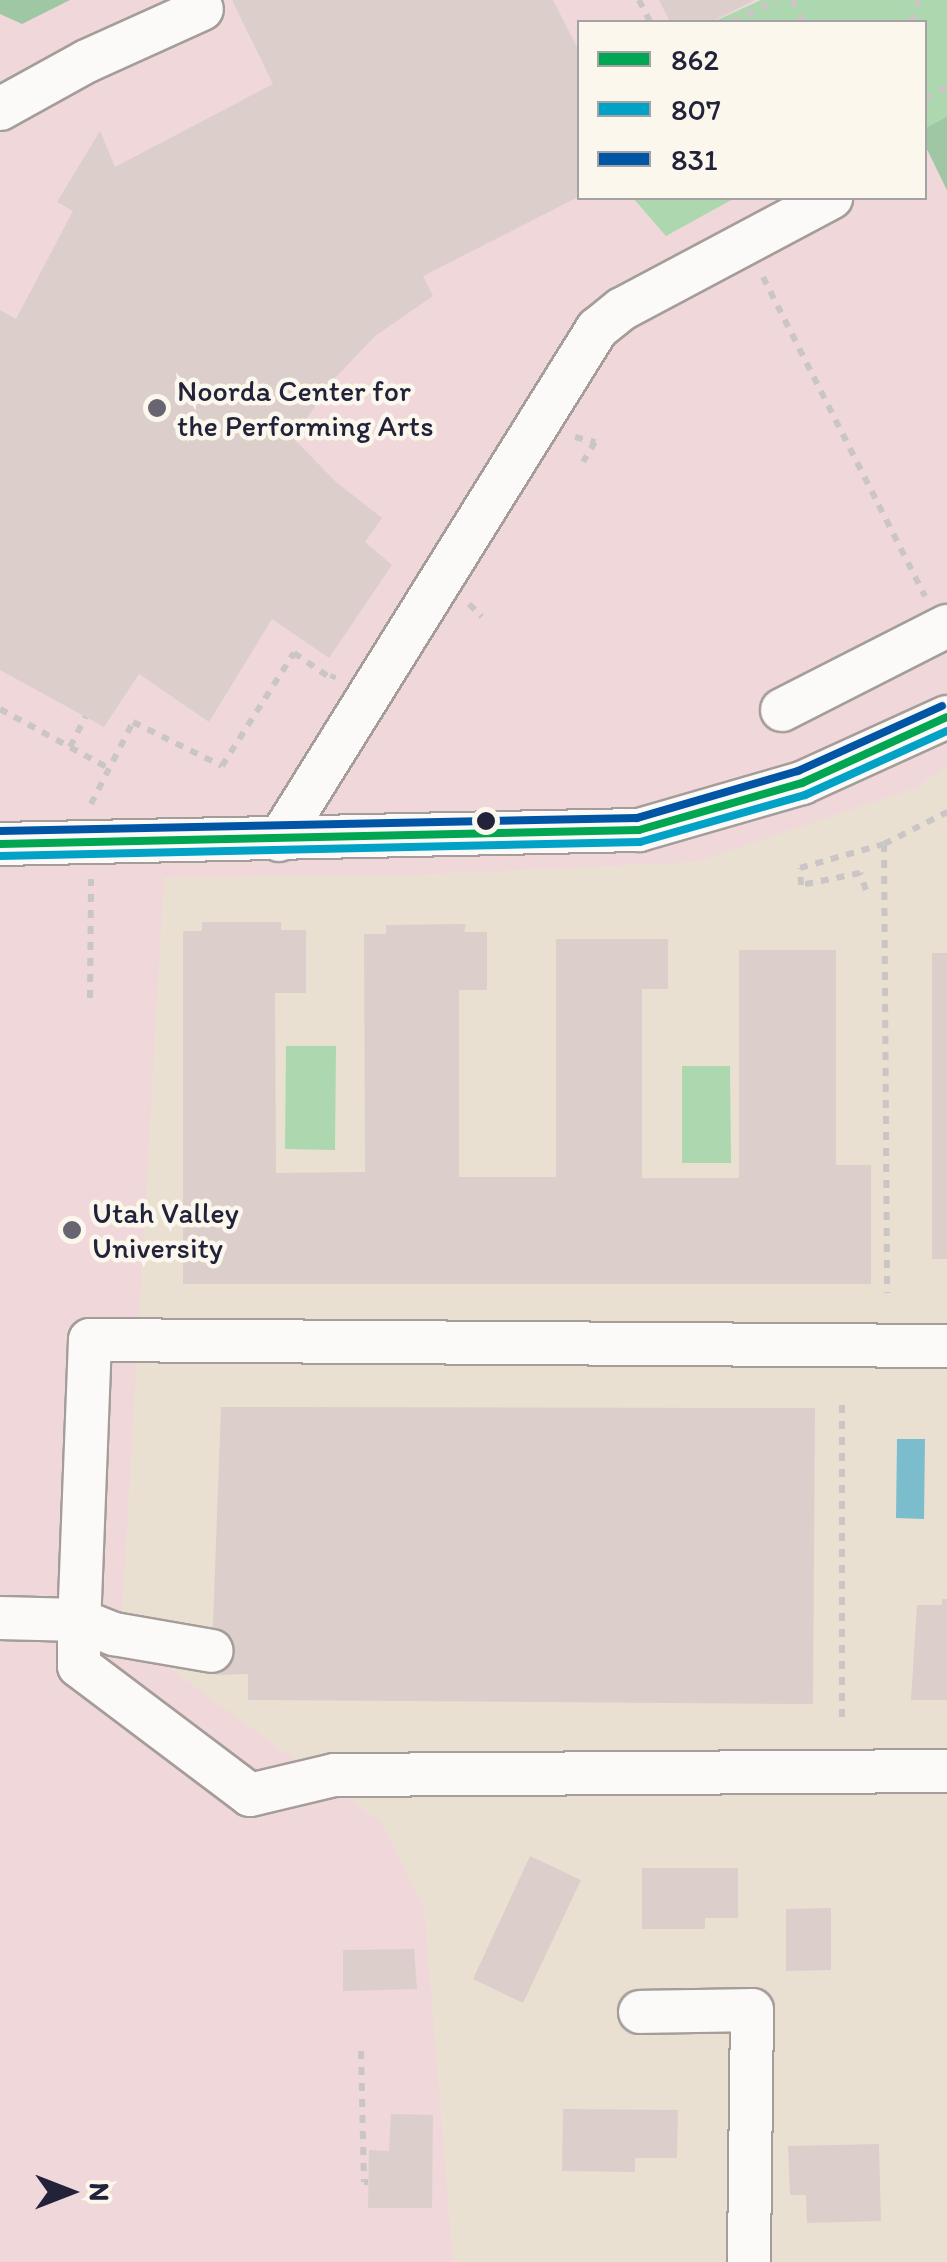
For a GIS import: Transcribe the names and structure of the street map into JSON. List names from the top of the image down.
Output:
{
  "places": ["Noorda Center for the Performing Arts", "Utah Valley University"],
  "lines": ["transit line 831", "transit line 862", "transit line 807"],
  "legend": ["862", "807", "831"],
  "north": "right"
}
